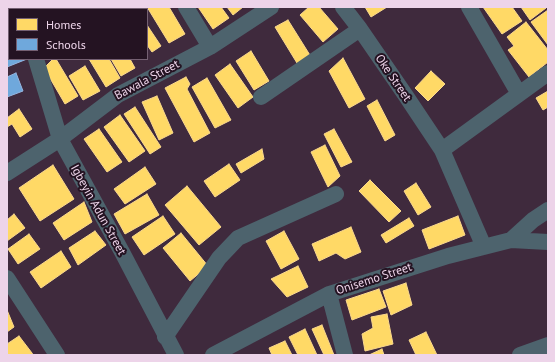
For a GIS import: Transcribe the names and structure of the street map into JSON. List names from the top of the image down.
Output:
{
  "streets": {
    "street": [
      "Oke Street",
      "Bawala Street",
      "Igbeyin Adun Street",
      "Onisemo Street"
    ]
  },
  "crossings": [
    ["Oke Street", "Onisemo Street"],
    ["Bawala Street", "Igbeyin Adun Street"]
  ],
  "legend": ["Homes", "Schools"]
}
